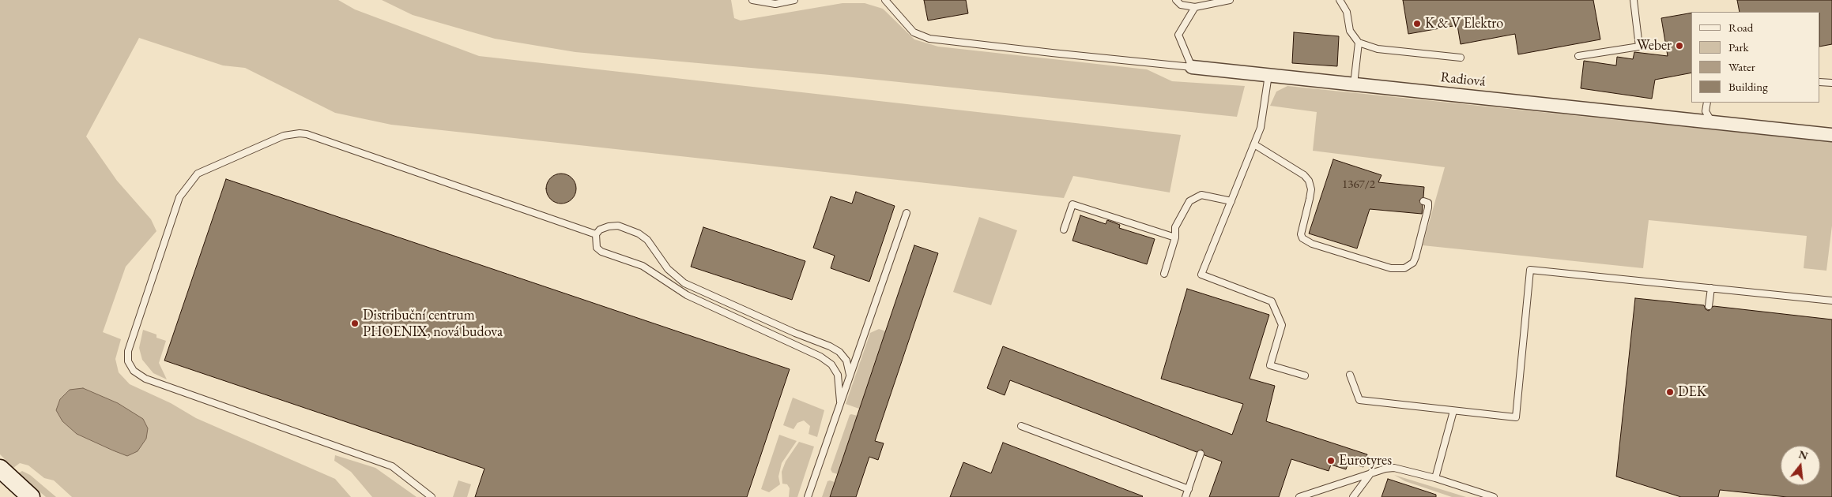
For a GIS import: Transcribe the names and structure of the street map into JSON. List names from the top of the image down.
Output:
{
  "streets": {
    "street": ["Radiová"]
  },
  "places": [
    "K & V Elektro",
    "Weber",
    "Distribuční centrum PHOENIX, nová budova",
    "DEK",
    "Eurotyres"
  ],
  "house_numbers": ["1367/2"],
  "legend": [
    "Road",
    "Park",
    "Water",
    "Building"
  ],
  "north": "top"
}
